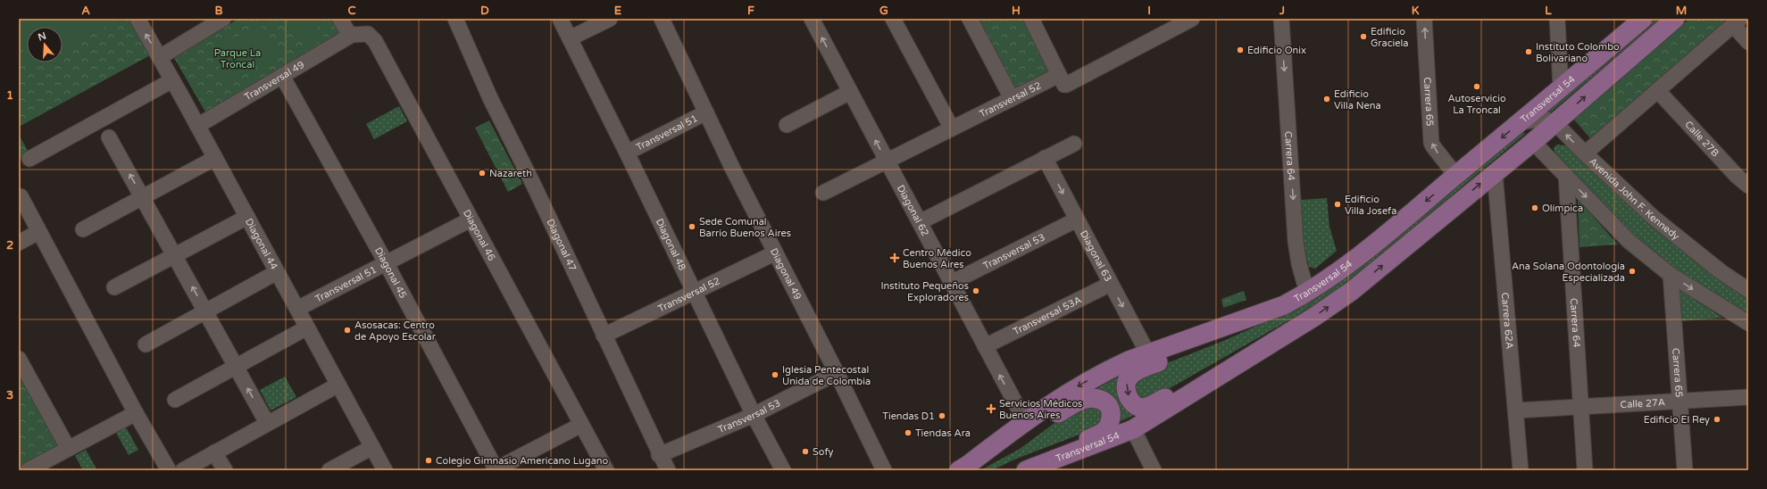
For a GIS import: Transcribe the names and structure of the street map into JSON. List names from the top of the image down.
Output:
{
  "streets": {
    "main road": ["Transversal 54"],
    "street": [
      "Transversal 49",
      "Transversal 52",
      "Carrera 65",
      "Transversal 51",
      "Calle 27B",
      "Carrera 64",
      "Avenida John F. Kennedy",
      "Diagonal 62",
      "Diagonal 46",
      "Diagonal 44",
      "Diagonal 47",
      "Diagonal 48",
      "Transversal 53",
      "Diagonal 63",
      "Diagonal 45",
      "Diagonal 49",
      "Transversal 53A",
      "Carrera 62A",
      "Calle 27A"
    ]
  },
  "crossings": [
    ["Transversal 49", "Diagonal 46"],
    ["Transversal 49", "Diagonal 44"],
    ["Transversal 49", "Diagonal 45"],
    ["Transversal 52", "Diagonal 62"],
    ["Transversal 52", "Diagonal 47"],
    ["Transversal 52", "Diagonal 48"],
    ["Transversal 52", "Diagonal 49"],
    ["Transversal 54", "Carrera 65"],
    ["Transversal 54", "Carrera 64"],
    ["Transversal 54", "Avenida John F. Kennedy"],
    ["Transversal 54", "Diagonal 62"],
    ["Transversal 54", "Diagonal 63"],
    ["Transversal 54", "Carrera 62A"],
    ["Carrera 65", "Calle 27A"],
    ["Transversal 51", "Diagonal 46"],
    ["Transversal 51", "Diagonal 44"],
    ["Transversal 51", "Diagonal 48"],
    ["Transversal 51", "Diagonal 45"],
    ["Transversal 51", "Diagonal 49"],
    ["Carrera 64", "Calle 27A"],
    ["Diagonal 62", "Transversal 53"],
    ["Diagonal 62", "Transversal 53A"],
    ["Diagonal 47", "Transversal 53"],
    ["Diagonal 48", "Transversal 53"],
    ["Transversal 53", "Diagonal 63"],
    ["Transversal 53", "Diagonal 49"],
    ["Diagonal 63", "Transversal 53A"],
    ["Carrera 62A", "Calle 27A"]
  ],
  "one_way": ["Carrera 64", "Diagonal 63"],
  "parks": ["Parque La Troncal"],
  "places": {
    "other": [
      "Edificio Graciela",
      "Edificio Onix",
      "Instituto Colombo Bolivariano",
      "Autoservicio La Troncal",
      "Edificio Villa Nena",
      "Nazareth",
      "Edificio Villa Josefa",
      "Olímpica",
      "Sede Comunal Barrio Buenos Aires",
      "Ana Solana Odontología Especializada",
      "Instituto Pequeños Exploradores",
      "Asosacas: Centro de Apoyo Escolar",
      "Iglesia Pentecostal Unida de Colombia",
      "Tiendas D1",
      "Edificio El Rey",
      "Tiendas Ara",
      "Sofy",
      "Colegio Gimnasio Americano Lugano"
    ],
    "health": ["Centro Médico Buenos Aires", "Servicios Médicos Buenos Aires"]
  },
  "north": "top",
  "grid": {
    "columns": [
      "A",
      "B",
      "C",
      "D",
      "E",
      "F",
      "G",
      "H",
      "I",
      "J",
      "K",
      "L",
      "M"
    ],
    "rows": ["1", "2", "3"]
  }
}
